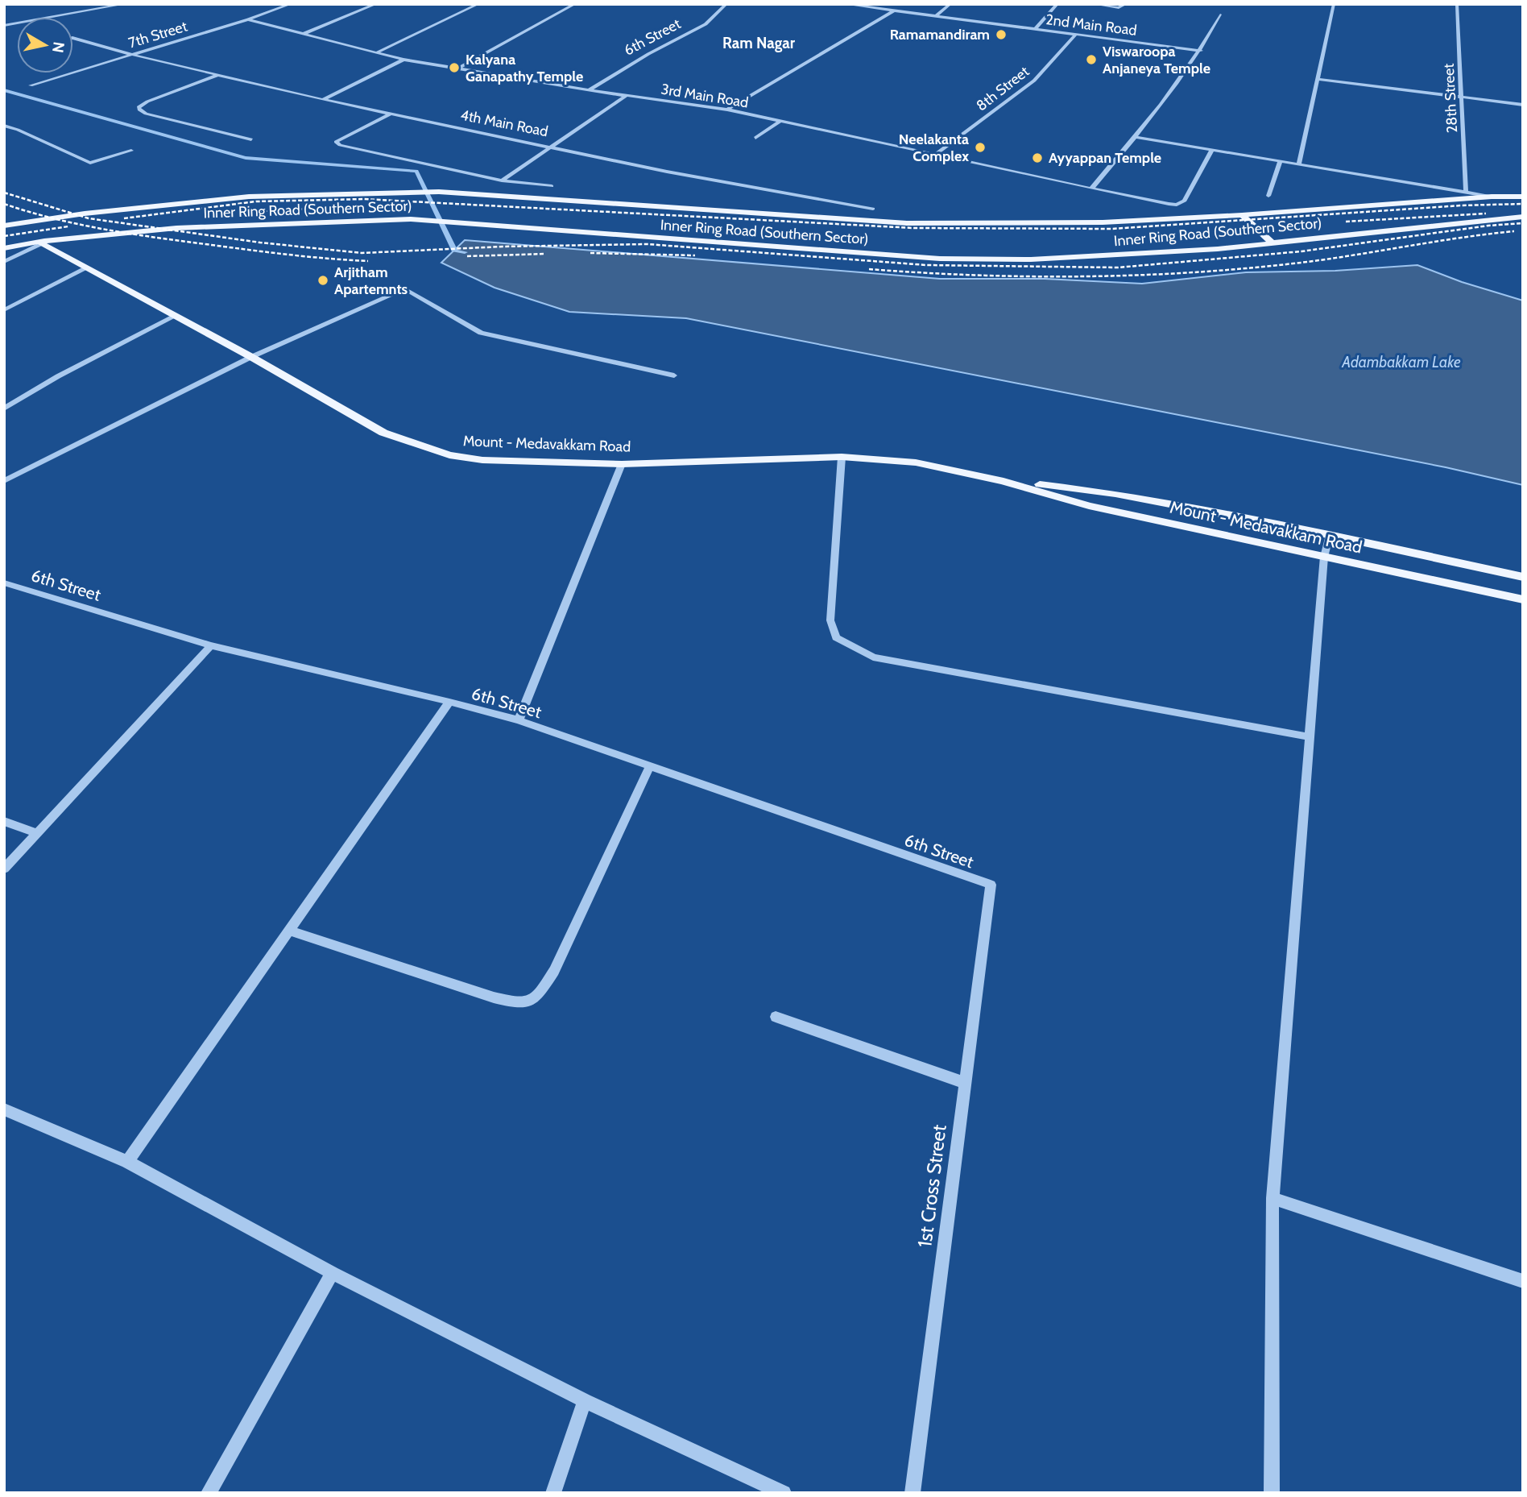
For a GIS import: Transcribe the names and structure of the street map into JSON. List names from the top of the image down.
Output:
{
  "streets": {
    "main road": ["Inner Ring Road (Southern Sector)", "Mount - Medavakkam Road"],
    "street": [
      "2nd Main Road",
      "7th Street",
      "6th Street",
      "8th Street",
      "3rd Main Road",
      "28th Street",
      "4th Main Road",
      "1st Cross Street"
    ]
  },
  "crossings": [
    ["2nd Main Road", "8th Street"],
    ["7th Street", "3rd Main Road"],
    ["7th Street", "4th Main Road"],
    ["6th Street", "3rd Main Road"],
    ["6th Street", "1st Cross Street"],
    ["8th Street", "3rd Main Road"],
    ["Inner Ring Road (Southern Sector)", "Mount - Medavakkam Road"]
  ],
  "districts": ["Ram Nagar"],
  "water": ["Adambakkam Lake"],
  "places": [
    "Ramamandiram",
    "Viswaroopa Anjaneya Temple",
    "Kalyana Ganapathy Temple",
    "Neelakanta Complex",
    "Ayyappan Temple",
    "Arjitham Apartemnts"
  ],
  "north": "right"
}
